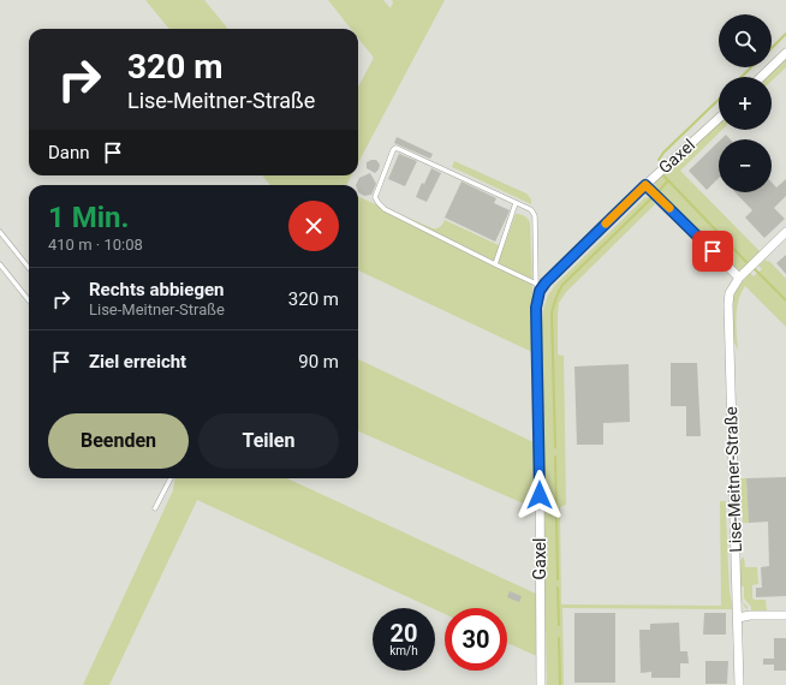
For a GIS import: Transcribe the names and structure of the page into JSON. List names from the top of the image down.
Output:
{
  "streets": {
    "street": ["Gaxel", "Lise-Meitner-Straße"]
  },
  "page": {
    "map_buttons": ["+", "−"],
    "turn": ["320 m", "Lise-Meitner-Straße"],
    "then": "Dann",
    "heading": ["1 Min.", "410 m · 10:08"],
    "list": [
      {
        "name": "Rechts abbiegen",
        "note": "Lise-Meitner-Straße",
        "value": "320 m"
      },
      {
        "name": "Ziel erreicht",
        "value": "90 m"
      }
    ],
    "buttons": ["Beenden", "Teilen"],
    "speed": "20 km/h",
    "limit": "30"
  }
}
